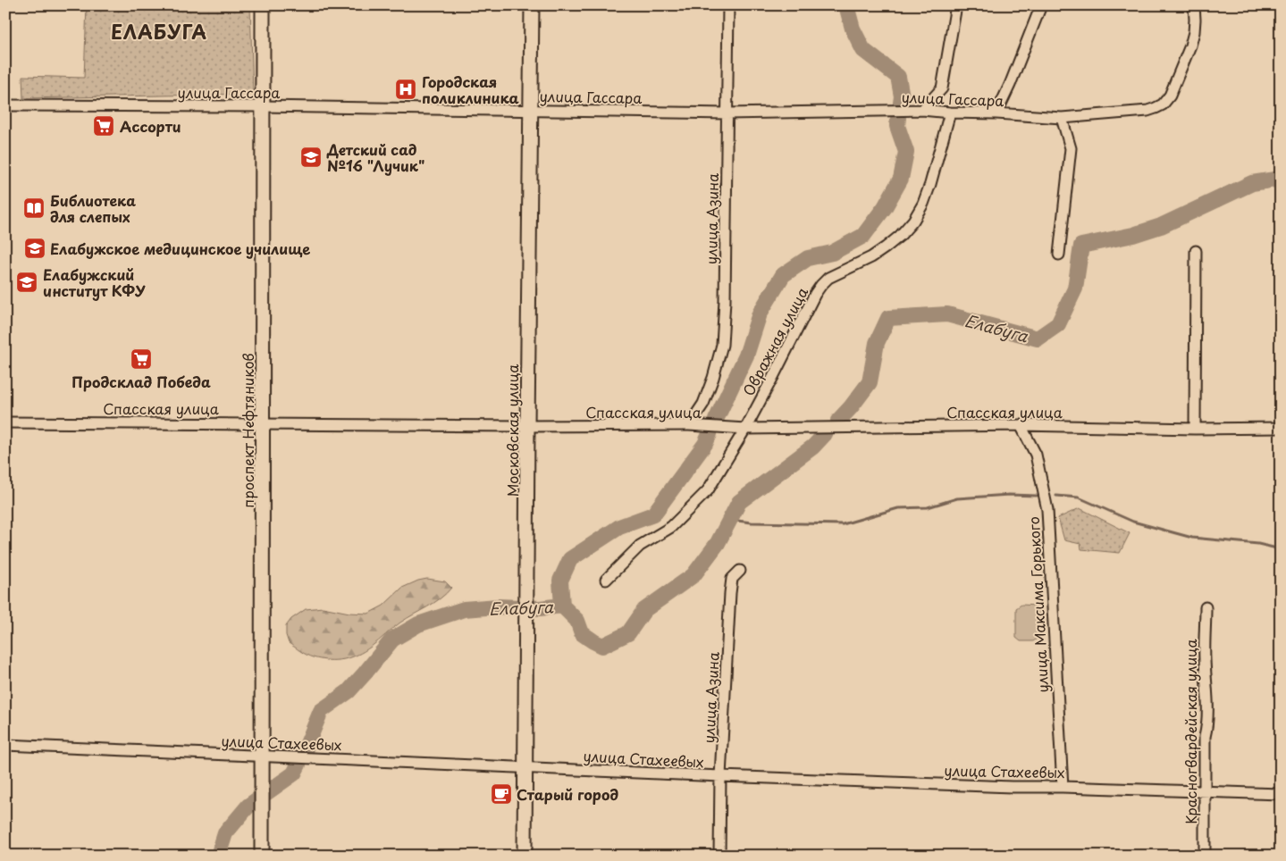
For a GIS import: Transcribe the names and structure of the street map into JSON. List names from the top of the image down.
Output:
{
  "streets": {
    "main road": ["проспект Нефтяников", "Московская улица"],
    "street": [
      "улица Гассара",
      "улица Азина",
      "Овражная улица",
      "Спасская улица",
      "улица Максима Горького",
      "Красногвардейская улица",
      "улица Стахеевых"
    ]
  },
  "crossings": [
    ["улица Гассара", "улица Азина"],
    ["улица Гассара", "Овражная улица"],
    ["улица Гассара", "проспект Нефтяников"],
    ["улица Гассара", "Московская улица"],
    ["улица Азина", "Спасская улица"],
    ["улица Азина", "улица Стахеевых"],
    ["Овражная улица", "Спасская улица"],
    ["Спасская улица", "проспект Нефтяников"],
    ["Спасская улица", "Московская улица"],
    ["Спасская улица", "улица Максима Горького"],
    ["проспект Нефтяников", "улица Стахеевых"],
    ["Московская улица", "улица Стахеевых"],
    ["улица Максима Горького", "улица Стахеевых"],
    ["Красногвардейская улица", "улица Стахеевых"]
  ],
  "districts": ["ЕЛАБУГА"],
  "water": ["Елабуга"],
  "places": {
    "hospital": ["Городская поликлиника"],
    "supermarket": ["Ассорти", "Продсклад Победа"],
    "school or university": ["Детский сад №16 \"Лучик\"", "Елабужское медицинское училище", "Елабужский институт КФУ"],
    "library": ["Библиотека для слепых"],
    "cafe": ["Старый город"]
  }
}
